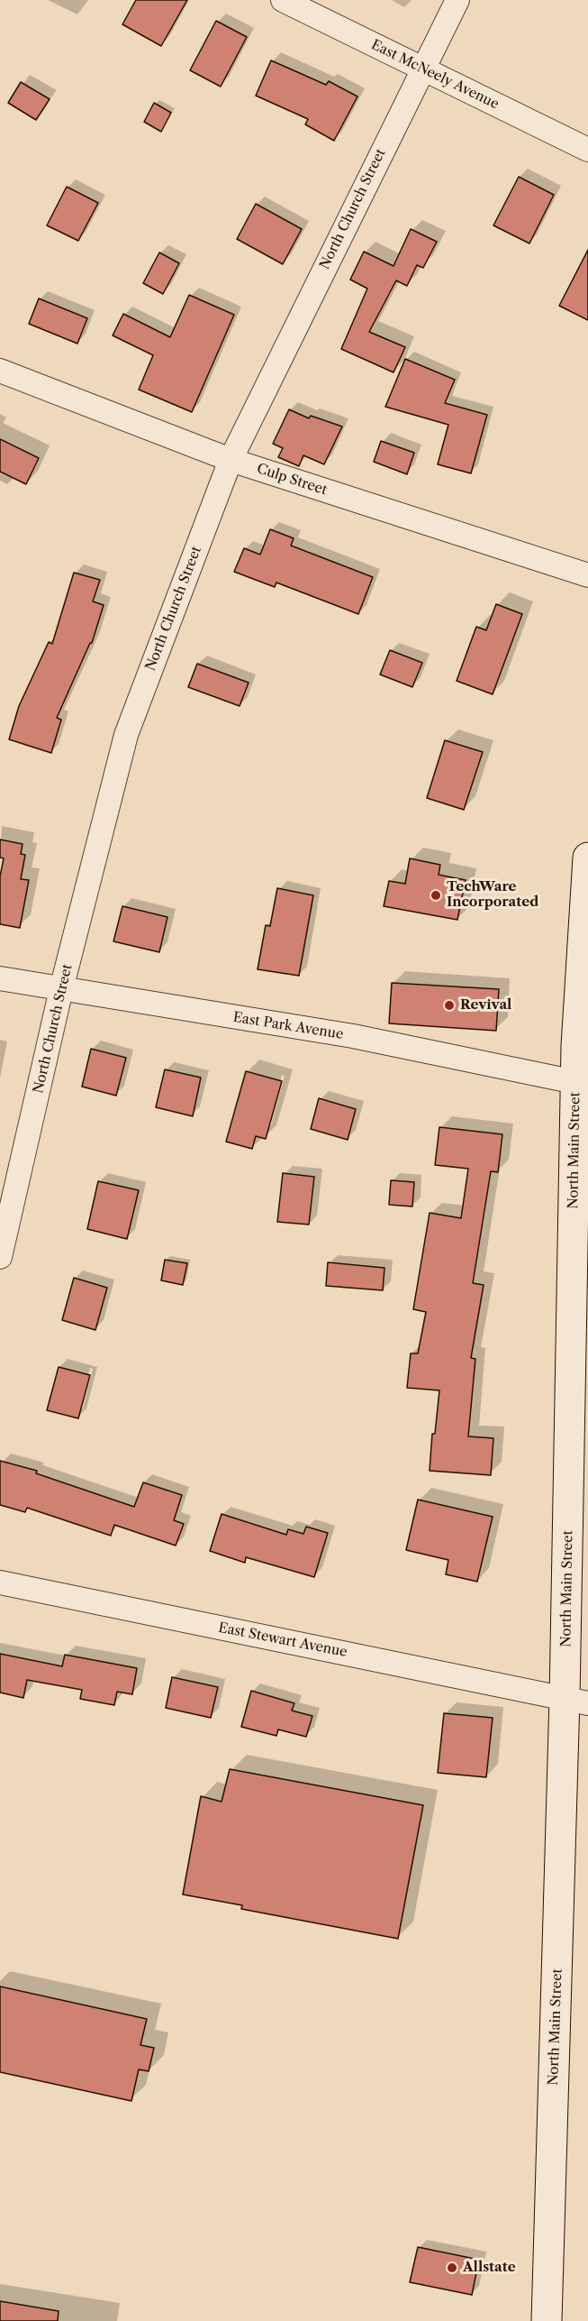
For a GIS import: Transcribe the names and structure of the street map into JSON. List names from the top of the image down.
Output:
{
  "streets": {
    "main road": ["North Main Street"],
    "street": [
      "East McNeely Avenue",
      "North Church Street",
      "Culp Street",
      "East Park Avenue",
      "East Stewart Avenue"
    ]
  },
  "crossings": [
    ["East McNeely Avenue", "North Church Street"],
    ["North Church Street", "Culp Street"],
    ["North Church Street", "East Park Avenue"],
    ["East Park Avenue", "North Main Street"],
    ["North Main Street", "East Stewart Avenue"]
  ],
  "places": ["TechWare Incorporated", "Revival", "Allstate"]
}
